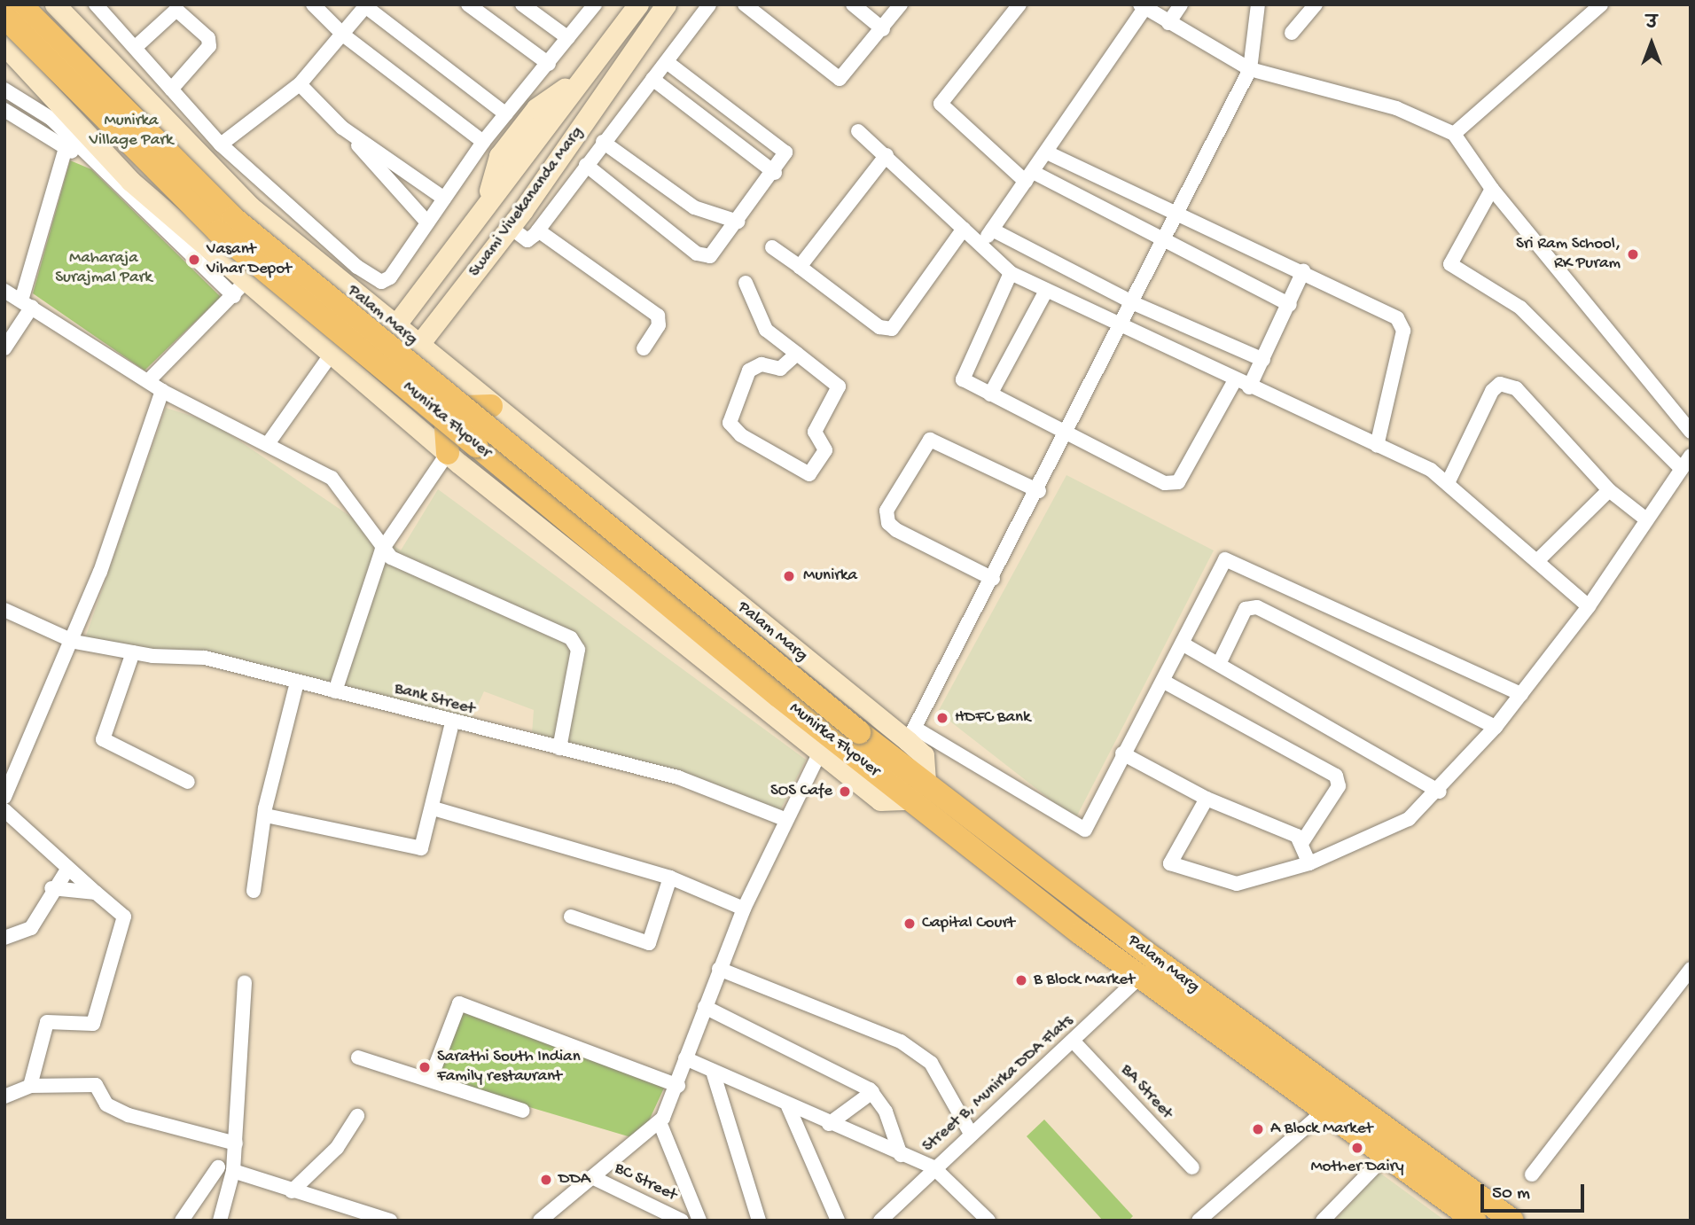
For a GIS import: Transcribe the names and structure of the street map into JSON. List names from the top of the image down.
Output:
{
  "streets": {
    "main road": ["Swami Vivekananda Marg", "Palam Marg", "Munirka Flyover"],
    "street": [
      "Bank Street",
      "Street B, Munirka DDA Flats",
      "BA Street",
      "BC Street"
    ]
  },
  "crossings": [
    ["Swami Vivekananda Marg", "Palam Marg"],
    ["Palam Marg", "Munirka Flyover"],
    ["Palam Marg", "Street B, Munirka DDA Flats"],
    ["Street B, Munirka DDA Flats", "BA Street"]
  ],
  "parks": ["Munirka Village Park", "Maharaja Surajmal Park"],
  "places": [
    "Sri Ram School, RK Puram",
    "Vasant Vihar Depot",
    "Munirka",
    "HDFC Bank",
    "SOS Cafe",
    "Capital Court",
    "B Block Market",
    "Sarathi South Indian Family restaurant",
    "A Block Market",
    "Mother Dairy",
    "DDA"
  ],
  "scale_bar": "50 m",
  "north": "top"
}
